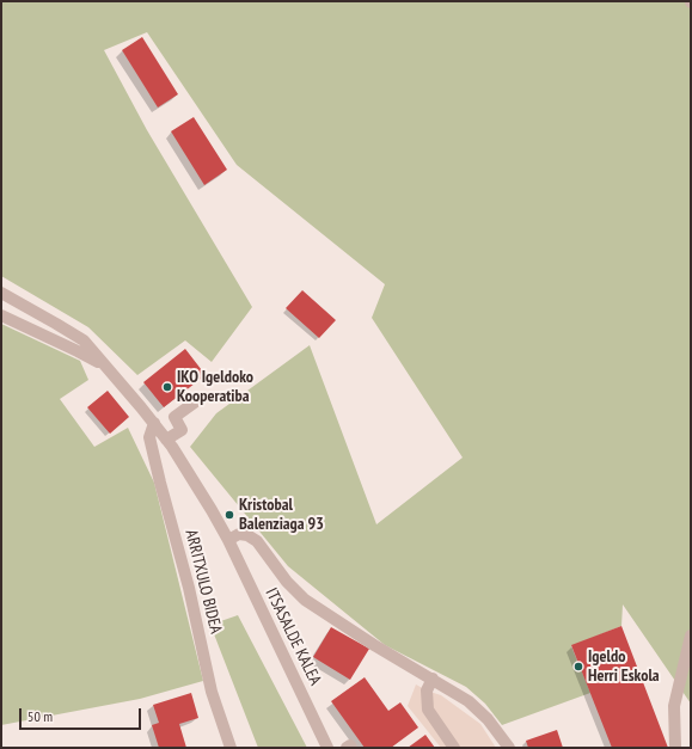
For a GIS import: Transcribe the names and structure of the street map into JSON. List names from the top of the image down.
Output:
{
  "streets": {
    "street": ["ARRITXULO BIDEA", "ITSASALDE KALEA"]
  },
  "crossings": [
    ["ARRITXULO BIDEA", "ITSASALDE KALEA"]
  ],
  "places": ["IKO Igeldoko Kooperatiba", "Kristobal Balenziaga 93", "Igeldo Herri Eskola"],
  "scale_bar": "50 m"
}
